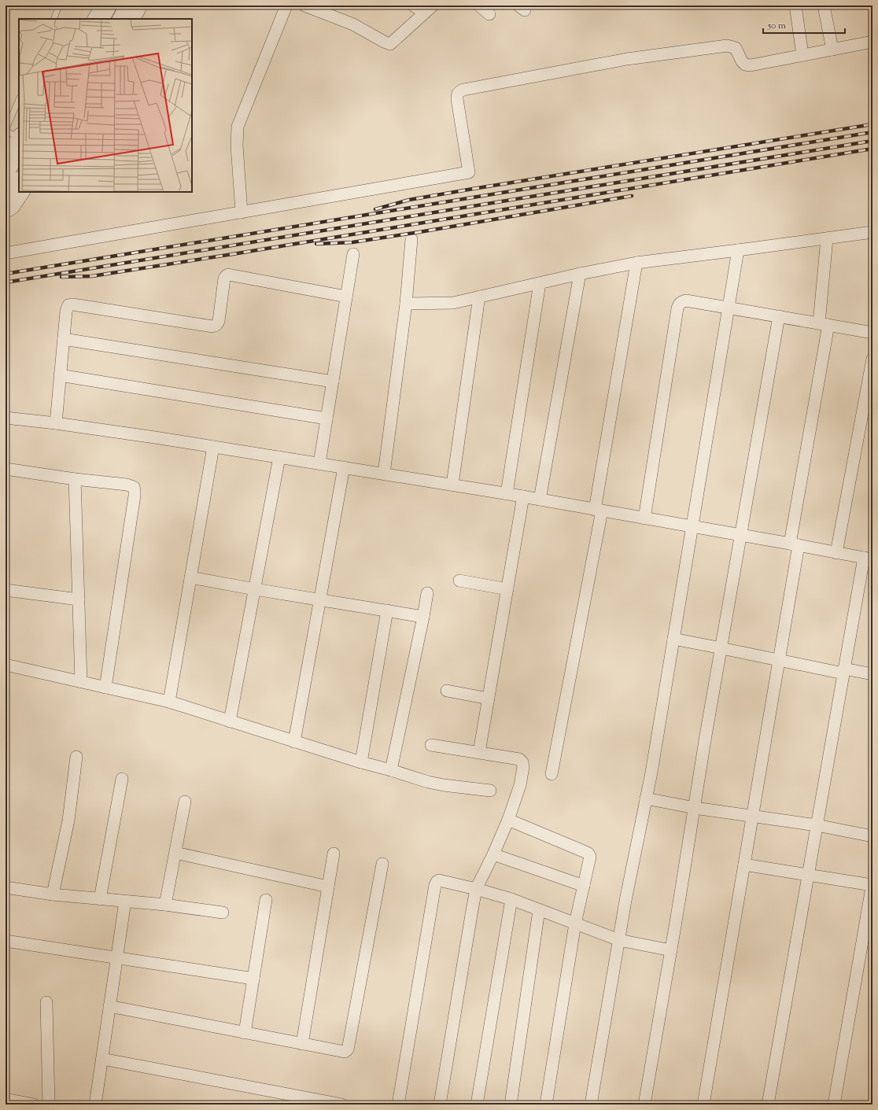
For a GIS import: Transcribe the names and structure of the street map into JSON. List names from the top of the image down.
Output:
{
  "scale_bar": "50 m"
}
